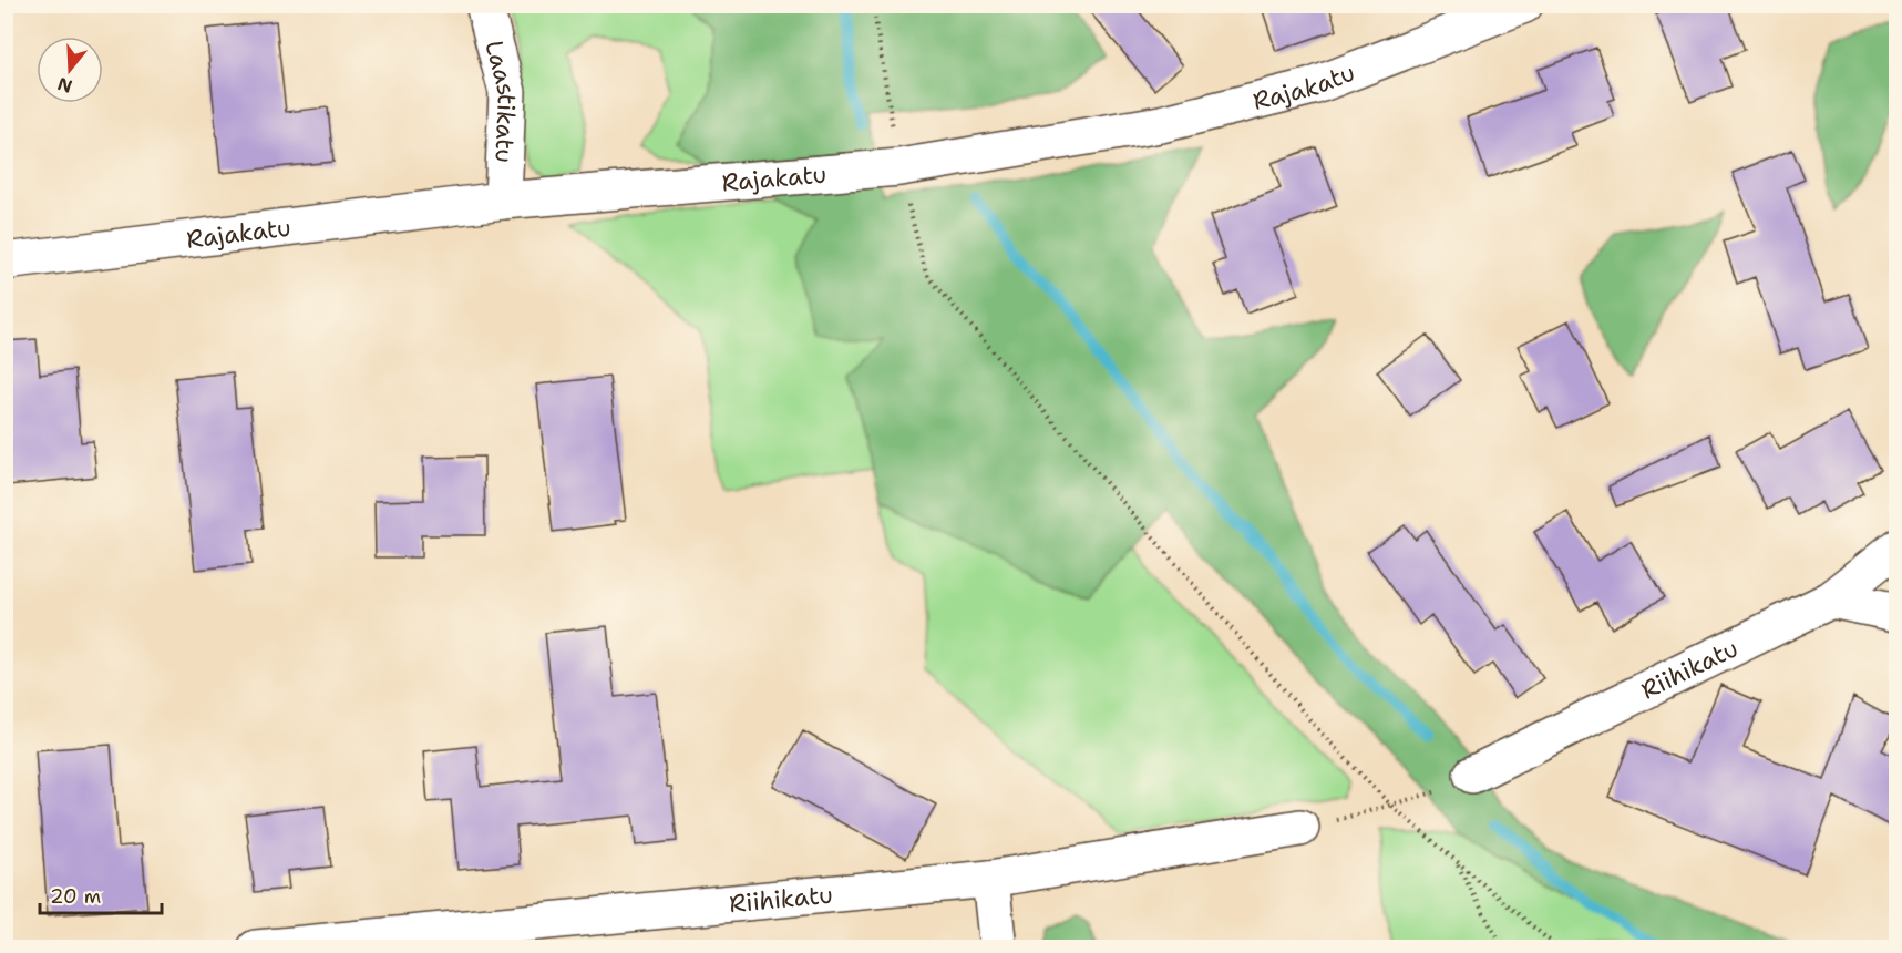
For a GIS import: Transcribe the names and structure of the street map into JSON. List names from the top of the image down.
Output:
{
  "streets": {
    "street": ["Rajakatu", "Laastikatu", "Riihikatu"]
  },
  "crossings": [
    ["Rajakatu", "Laastikatu"]
  ],
  "scale_bar": "20 m",
  "north": "bottom"
}
